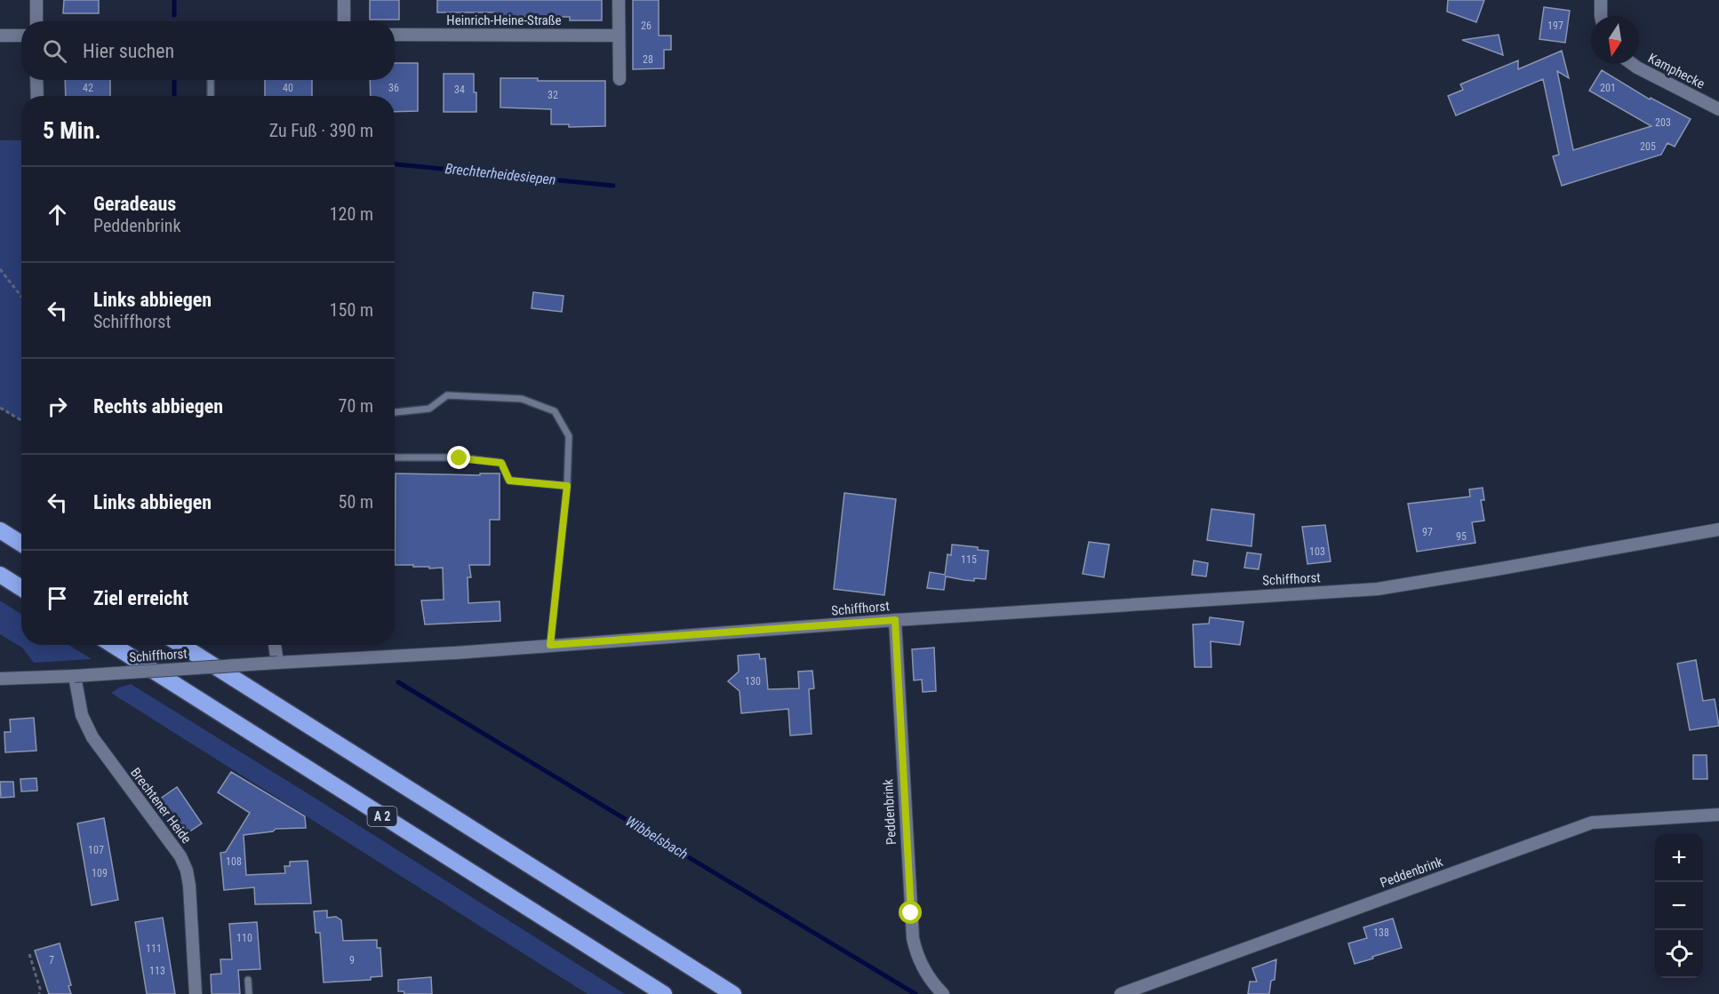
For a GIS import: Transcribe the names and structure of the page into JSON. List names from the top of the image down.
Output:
{
  "streets": {
    "highway": ["A 2"],
    "street": [
      "Heinrich-Heine-Straße",
      "Kamphecke",
      "Schiffhorst",
      "Brechtener Heide",
      "Peddenbrink"
    ]
  },
  "crossings": [
    ["Schiffhorst", "Brechtener Heide"],
    ["Schiffhorst", "Peddenbrink"]
  ],
  "water": ["Brechterheidesiepen", "Wibbelsbach"],
  "house_numbers": [
    "26",
    "197",
    "28",
    "42",
    "40",
    "36",
    "201",
    "34",
    "32",
    "203",
    "205",
    "97",
    "95",
    "103",
    "115",
    "130",
    "107",
    "108",
    "109",
    "138",
    "110",
    "111",
    "7",
    "9",
    "113"
  ],
  "north": "bottom",
  "page": {
    "search": "Hier suchen",
    "heading": ["5 Min.", "Zu Fuß · 390 m"],
    "list": [
      ["Geradeaus", "Peddenbrink", "120 m"],
      ["Links abbiegen", "Schiffhorst", "150 m"],
      ["Rechts abbiegen", "70 m"],
      ["Links abbiegen", "50 m"],
      "Ziel erreicht"
    ],
    "map_buttons": ["+", "−"]
  }
}
